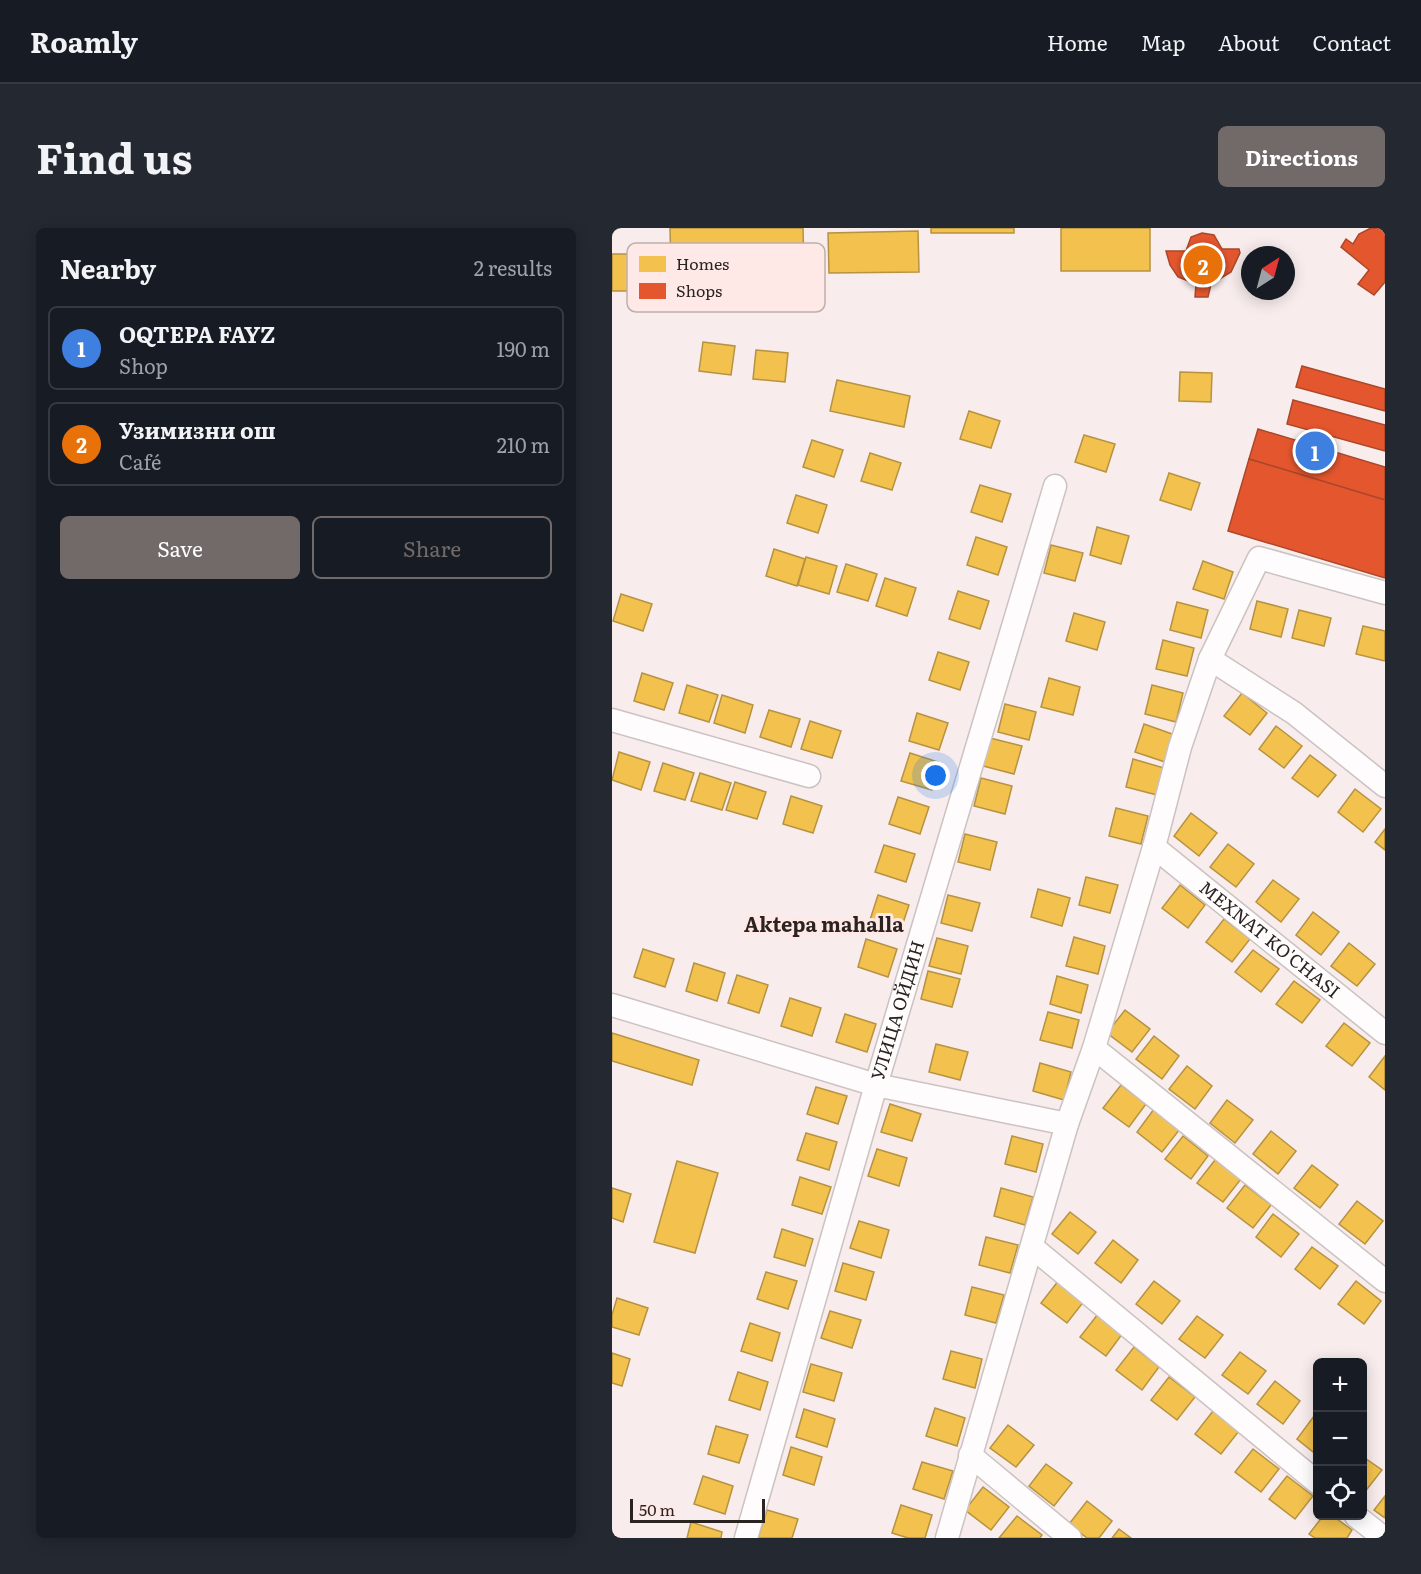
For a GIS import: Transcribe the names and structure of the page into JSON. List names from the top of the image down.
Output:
{
  "streets": {
    "street": ["MEXNAT KO'CHASI", "УЛИЦА ОЙДИН"]
  },
  "districts": ["Aktepa mahalla"],
  "legend": ["Homes", "Shops"],
  "scale_bar": "50 m",
  "north": "top right",
  "page": {
    "header": "Roamly",
    "nav": [
      "Home",
      "Map",
      "About",
      "Contact"
    ],
    "title": "Find us",
    "buttons": [
      "Directions",
      ["Save", "Share"]
    ],
    "heading": ["Nearby", "2 results"],
    "pins": ["2", "1"],
    "list": [
      {
        "mark": "1",
        "name": "OQTEPA FAYZ",
        "note": "Shop",
        "value": "190 m"
      },
      {
        "mark": "2",
        "name": "Узимизни ош",
        "note": "Café",
        "value": "210 m"
      }
    ],
    "map_buttons": ["+", "−"],
    "scale": "50 m"
  }
}
